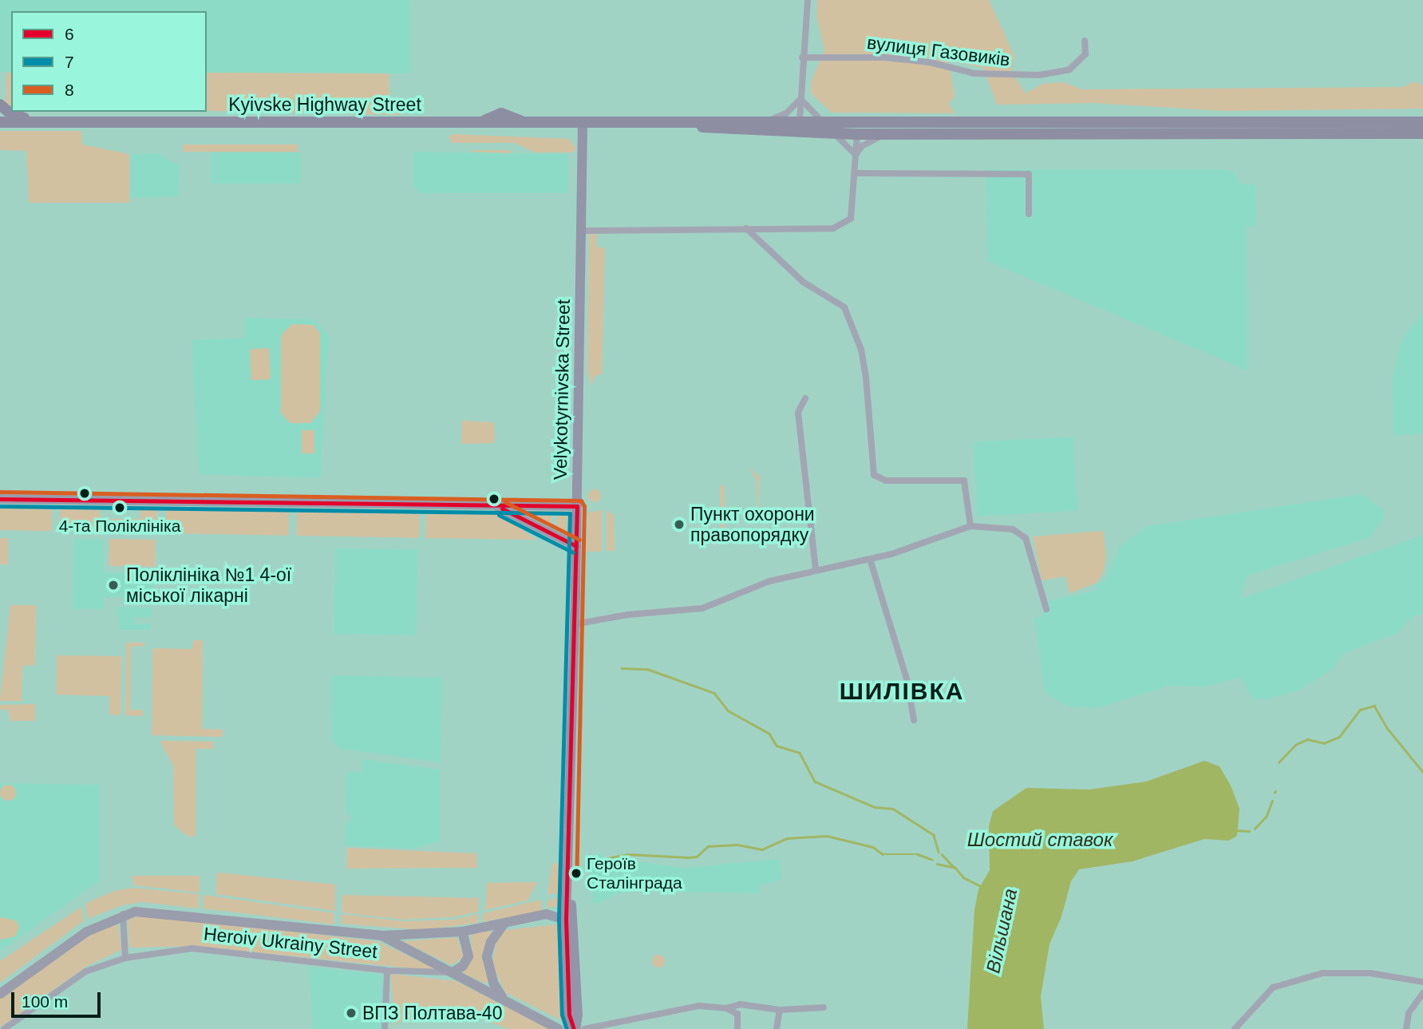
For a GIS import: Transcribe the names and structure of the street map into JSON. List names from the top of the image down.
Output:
{
  "streets": {
    "highway": ["Kyivske Highway Street"],
    "main road": ["Velykotyrnivska Street", "Heroiv Ukrainy Street"],
    "street": ["вулиця Газовиків"]
  },
  "crossings": [
    ["Kyivske Highway Street", "Velykotyrnivska Street"],
    ["Velykotyrnivska Street", "Heroiv Ukrainy Street"]
  ],
  "districts": ["ШИЛІВКА"],
  "water": ["Шостий ставок", "Вільшана"],
  "places": [
    "4-та Поліклініка",
    "Пункт охорони правопорядку",
    "Поліклініка №1 4-ої міської лікарні",
    "Героїв Сталінграда",
    "ВПЗ Полтава-40"
  ],
  "lines": ["transit line 8", "transit line 6", "transit line 7"],
  "legend": ["6", "7", "8"],
  "scale_bar": "100 m"
}
